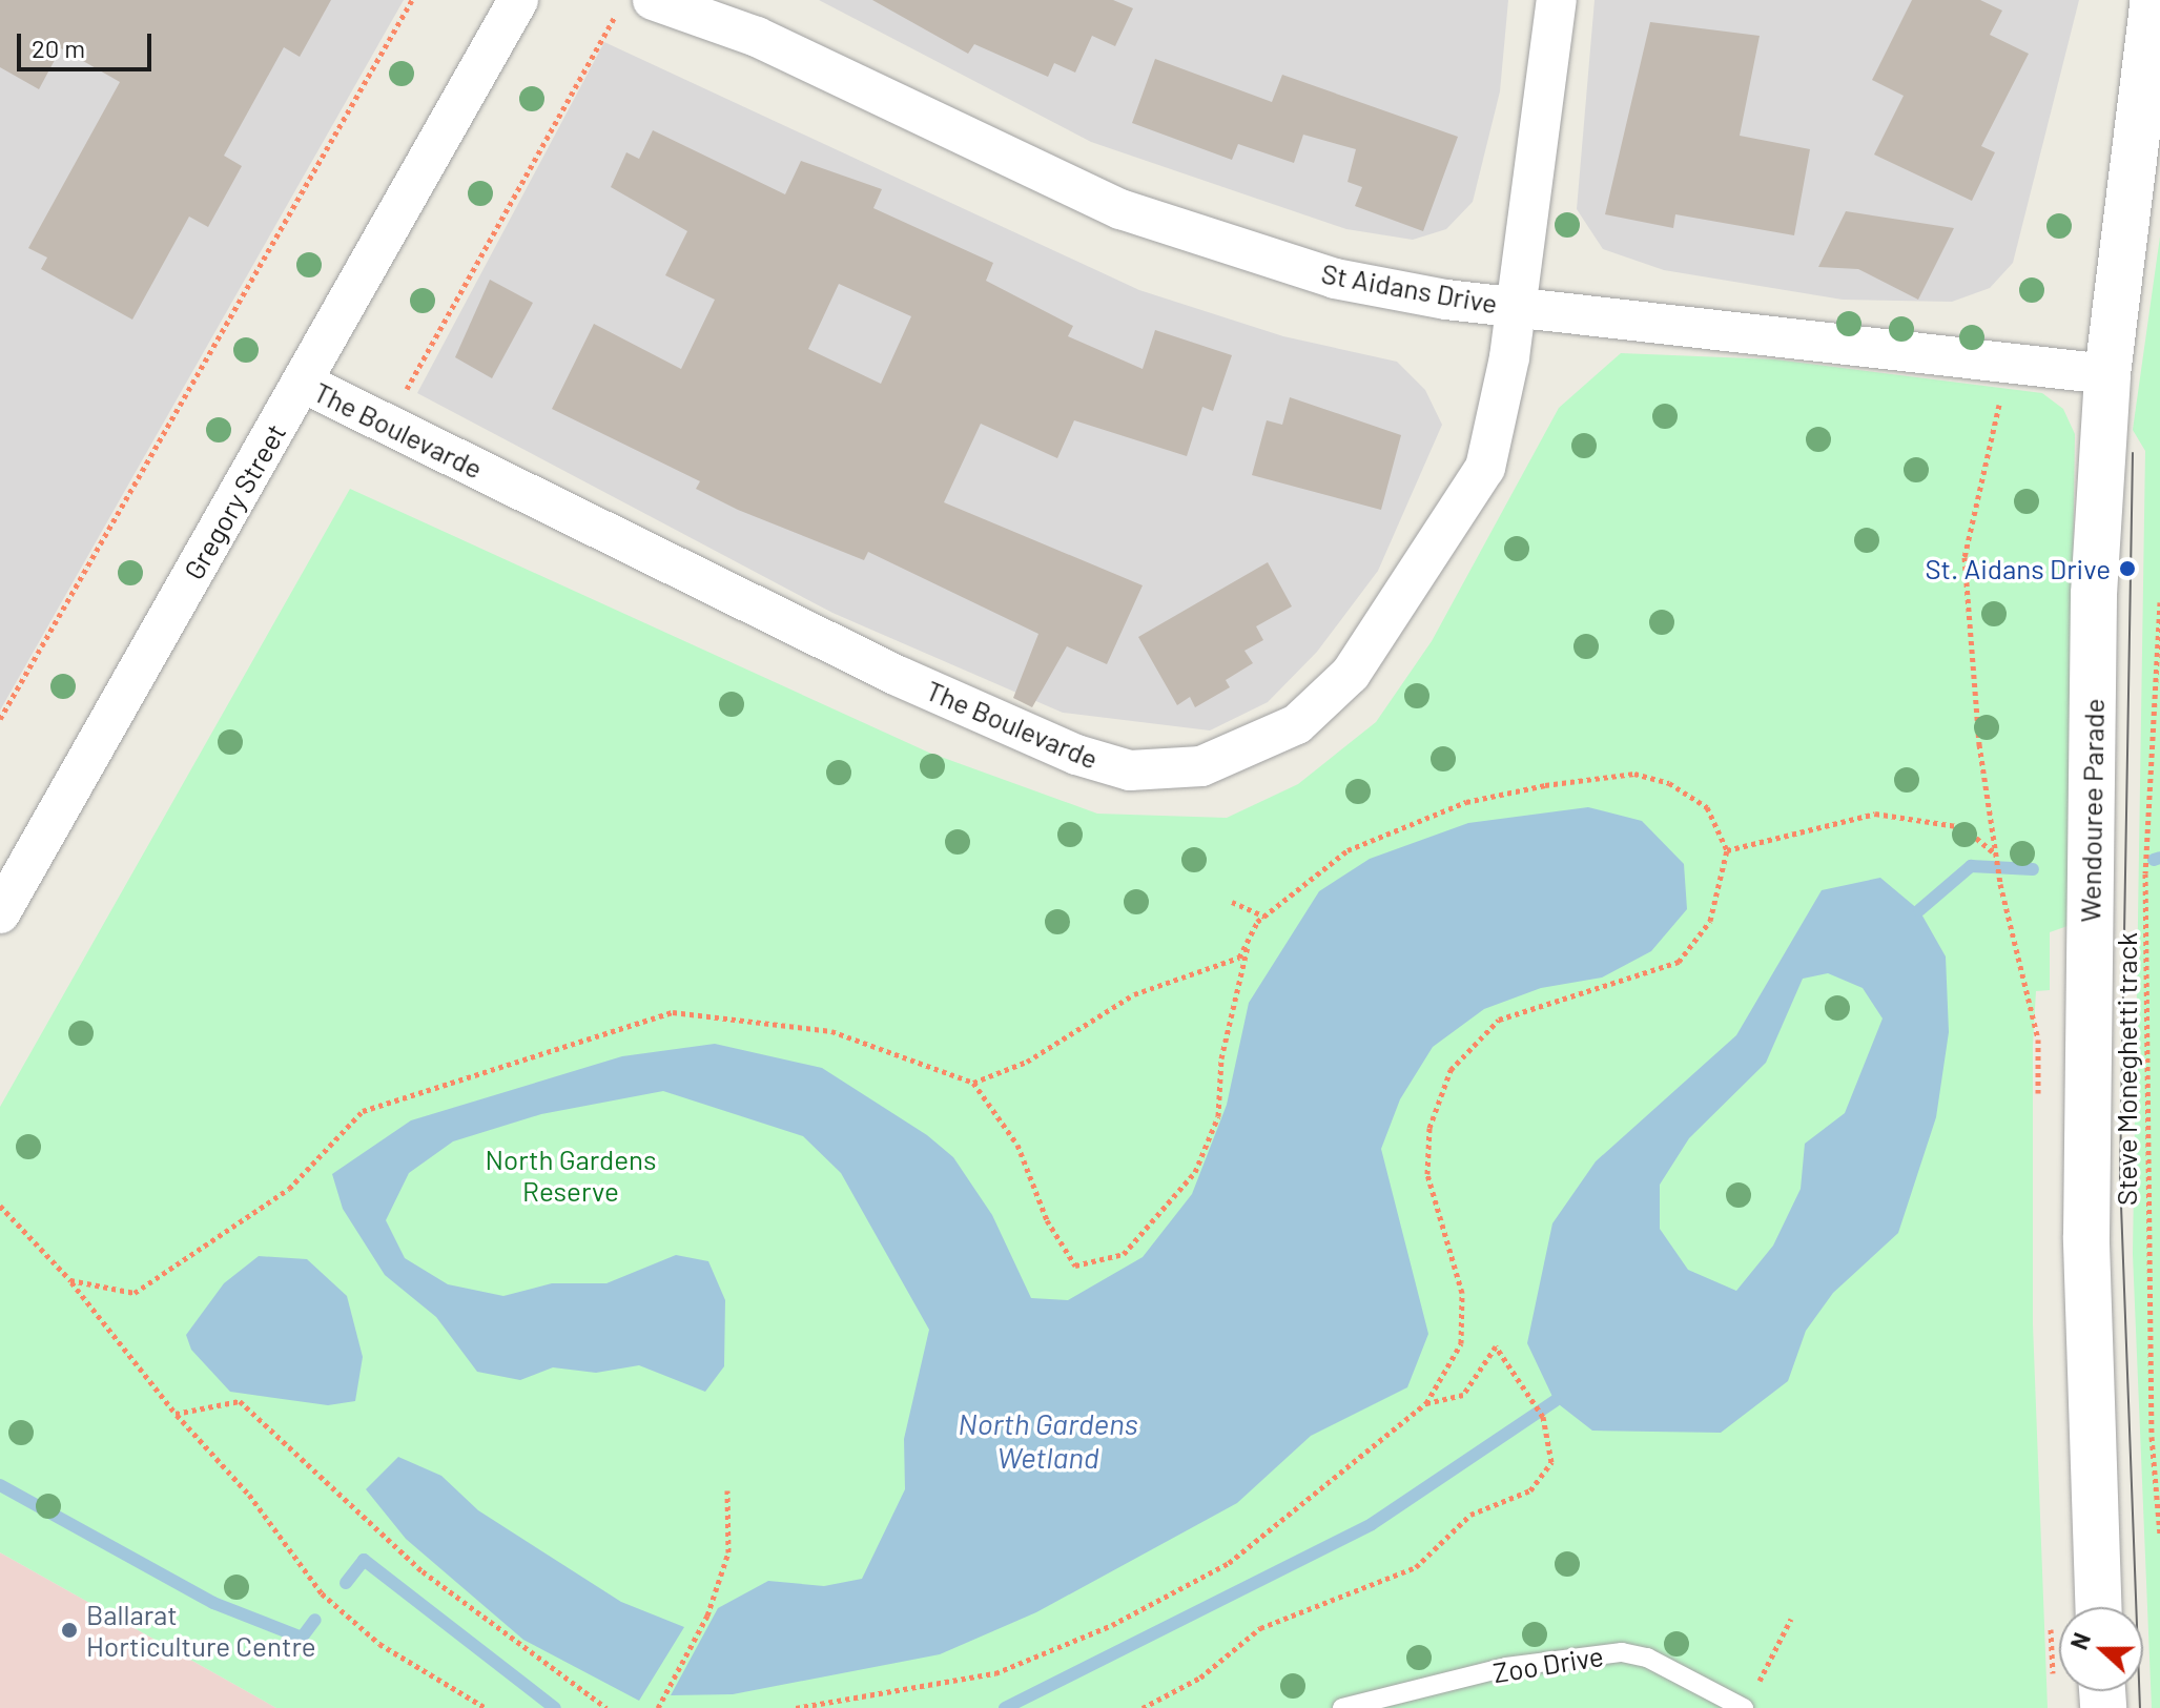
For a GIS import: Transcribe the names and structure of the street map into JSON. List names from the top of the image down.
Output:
{
  "streets": {
    "street": [
      "St Aidans Drive",
      "The Boulevarde",
      "Gregory Street",
      "Wendouree Parade"
    ],
    "lane": ["Zoo Drive"],
    "path": ["Steve Moneghetti track"]
  },
  "crossings": [
    ["St Aidans Drive", "The Boulevarde"],
    ["St Aidans Drive", "Wendouree Parade"],
    ["The Boulevarde", "Gregory Street"]
  ],
  "water": ["North Gardens Wetland"],
  "parks": ["North Gardens Reserve"],
  "places": ["St. Aidans Drive", "Ballarat Horticulture Centre"],
  "scale_bar": "20 m",
  "north": "left"
}
